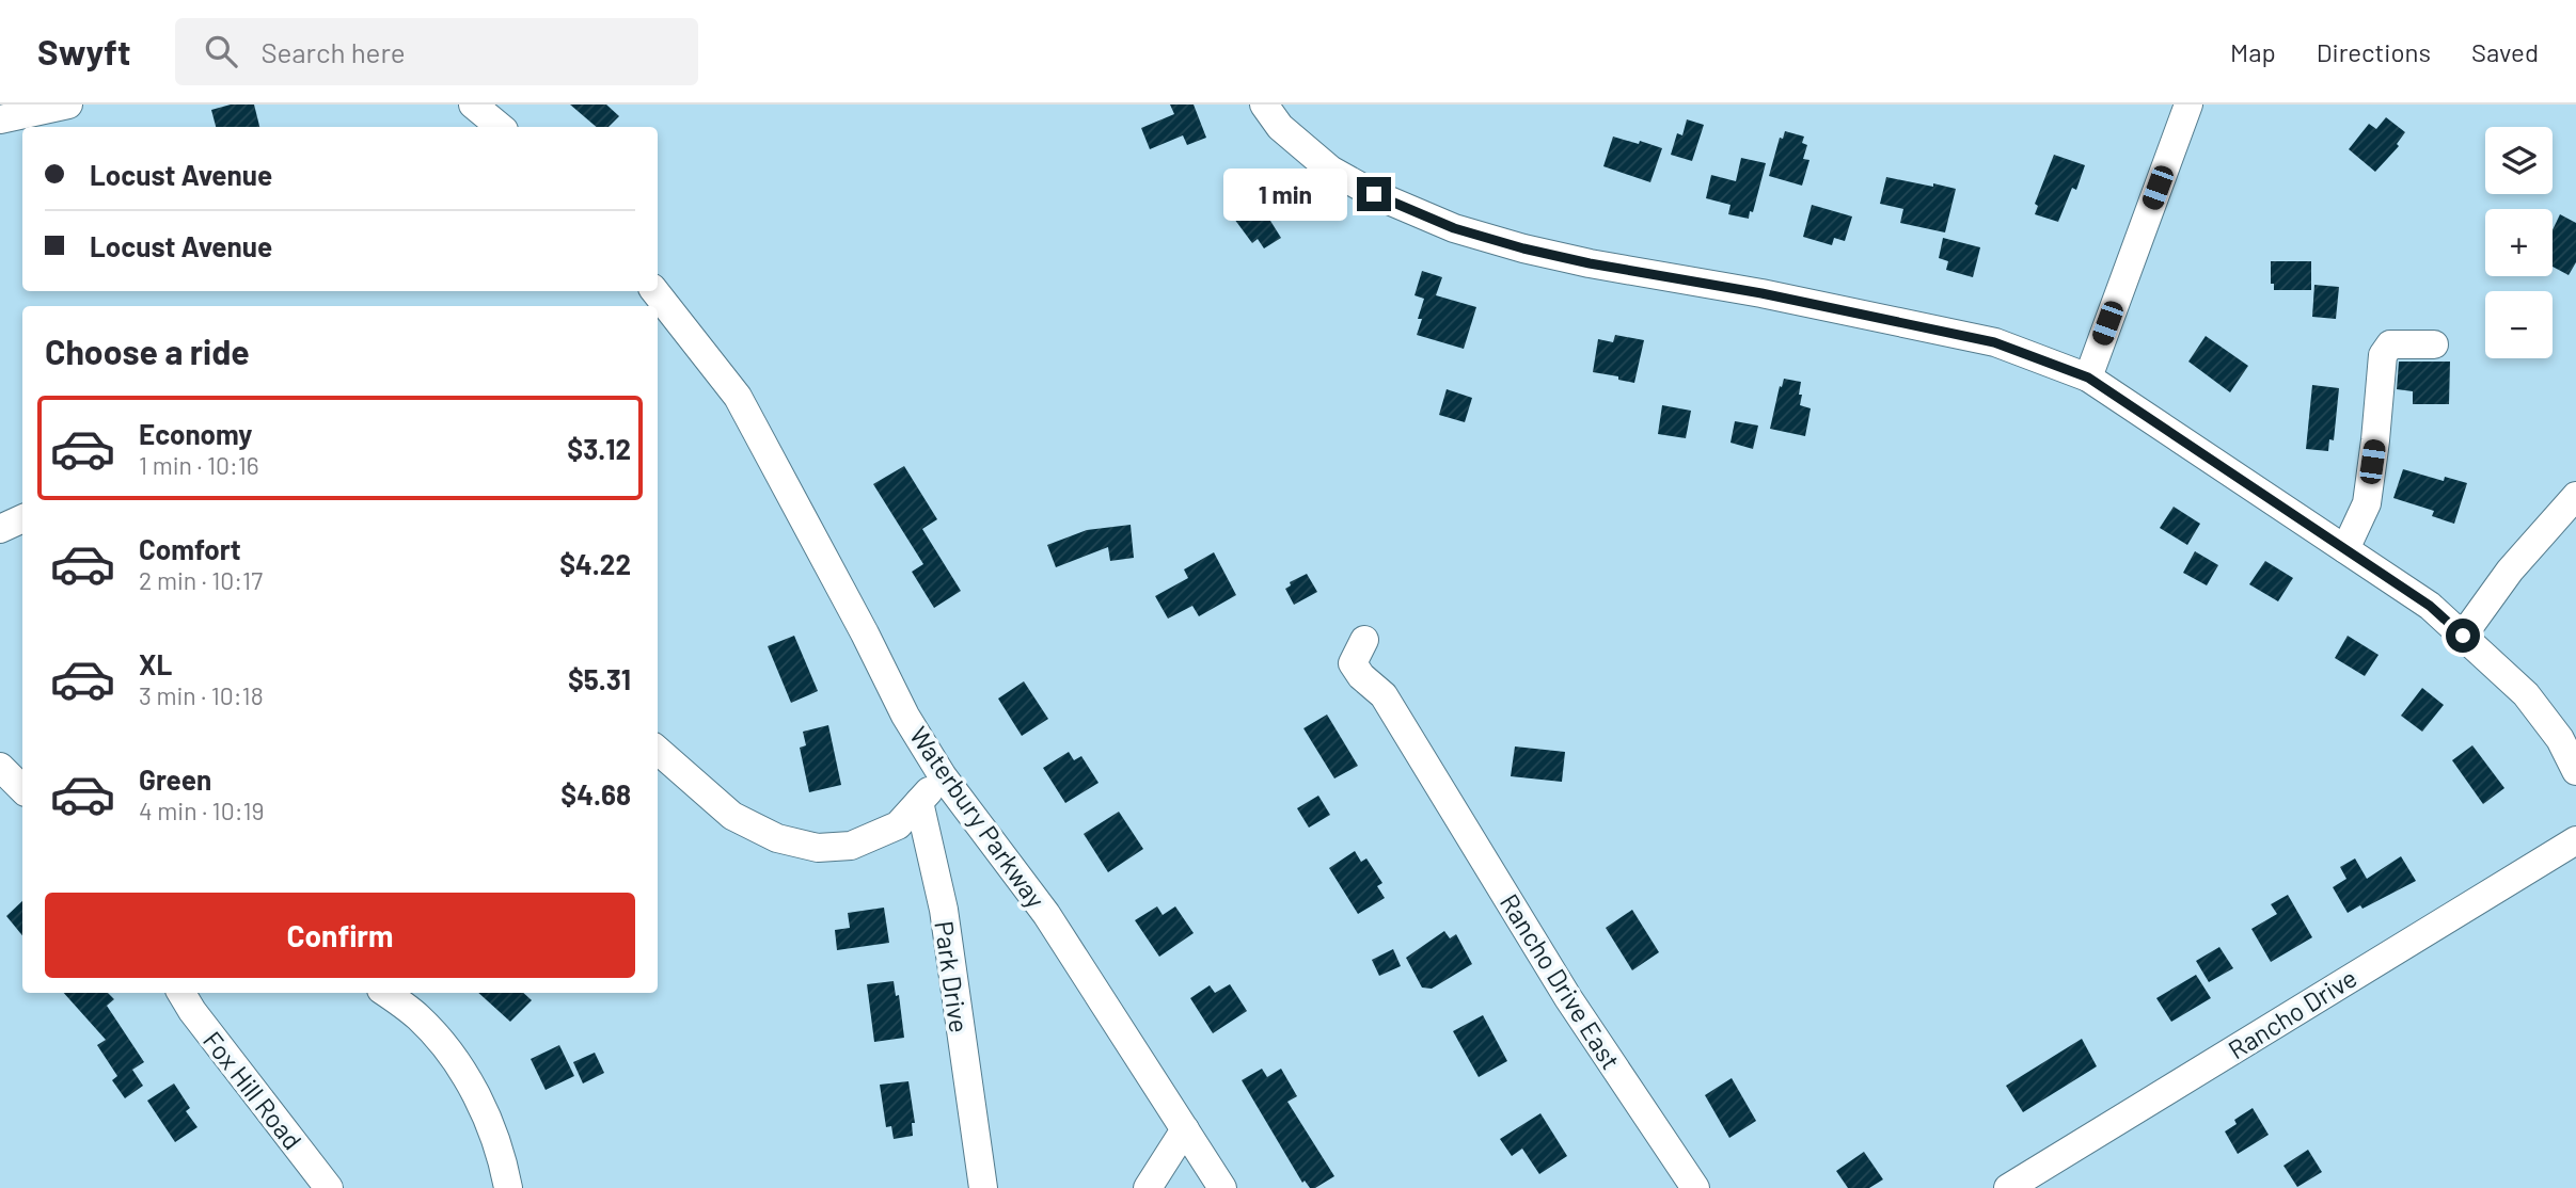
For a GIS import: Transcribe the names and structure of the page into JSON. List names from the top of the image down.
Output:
{
  "streets": {
    "street": [
      "Waterbury Parkway",
      "Park Drive",
      "Rancho Drive East",
      "Rancho Drive",
      "Fox Hill Road"
    ]
  },
  "page": {
    "header": "Swyft",
    "search": "Search here",
    "nav": ["Map", "Directions", "Saved"],
    "map_buttons": ["+", "−"],
    "banner": ["Locust Avenue", "Locust Avenue"],
    "bubble": "1 min",
    "heading": "Choose a ride",
    "list": [
      {
        "name": "Economy",
        "note": "1 min · 10:16",
        "value": "$3.12"
      },
      {
        "name": "Comfort",
        "note": "2 min · 10:17",
        "value": "$4.22"
      },
      {
        "name": "XL",
        "note": "3 min · 10:18",
        "value": "$5.31"
      },
      {
        "name": "Green",
        "note": "4 min · 10:19",
        "value": "$4.68"
      }
    ],
    "buttons": "Confirm"
  }
}
